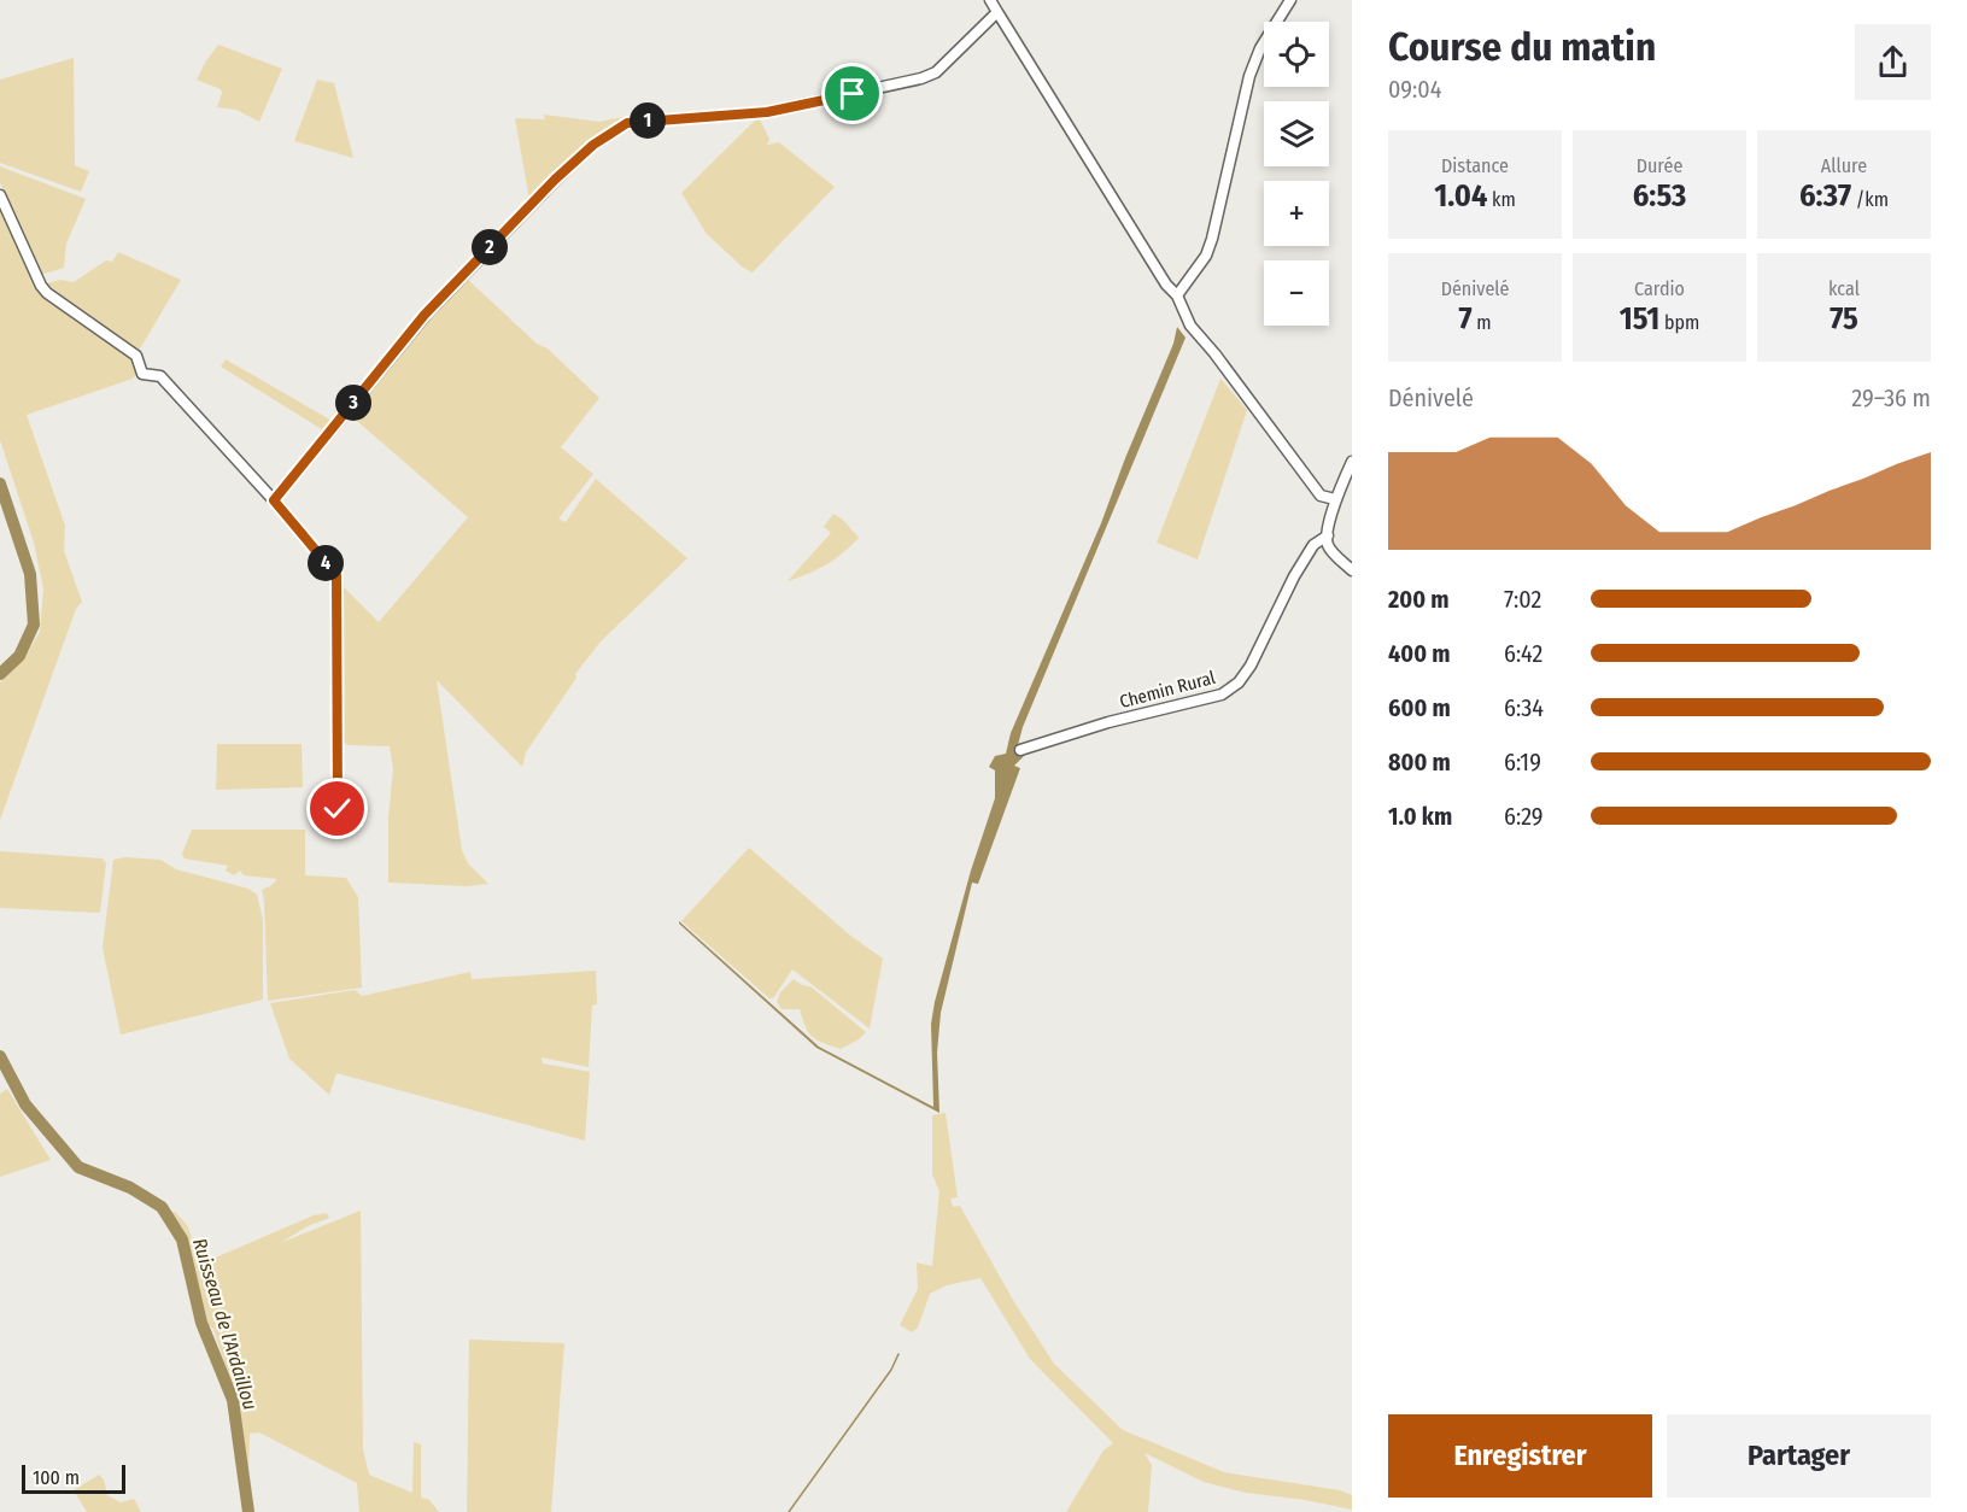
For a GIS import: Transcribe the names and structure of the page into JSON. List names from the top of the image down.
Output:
{
  "streets": {
    "street": ["Chemin Rural"]
  },
  "water": ["Ruisseau de l'Ardaillou"],
  "scale_bar": "100 m",
  "page": {
    "heading": ["Course du matin", "09:04"],
    "map_buttons": ["+", "−"],
    "pins": [
      "1",
      "2",
      "3",
      "4"
    ],
    "stats": [
      ["Distance", "1.04 km"],
      ["Durée", "6:53"],
      ["Allure", "6:37 /km"],
      ["Dénivelé", "7 m"],
      ["Cardio", "151 bpm"],
      ["kcal", "75"]
    ],
    "chart": ["Dénivelé", "29–36 m"],
    "list": [
      {
        "name": "200 m",
        "note": "7:02"
      },
      {
        "name": "400 m",
        "note": "6:42"
      },
      {
        "name": "600 m",
        "note": "6:34"
      },
      {
        "name": "800 m",
        "note": "6:19"
      },
      {
        "name": "1.0 km",
        "note": "6:29"
      }
    ],
    "buttons": ["Enregistrer", "Partager"],
    "scale": "100 m"
  }
}
